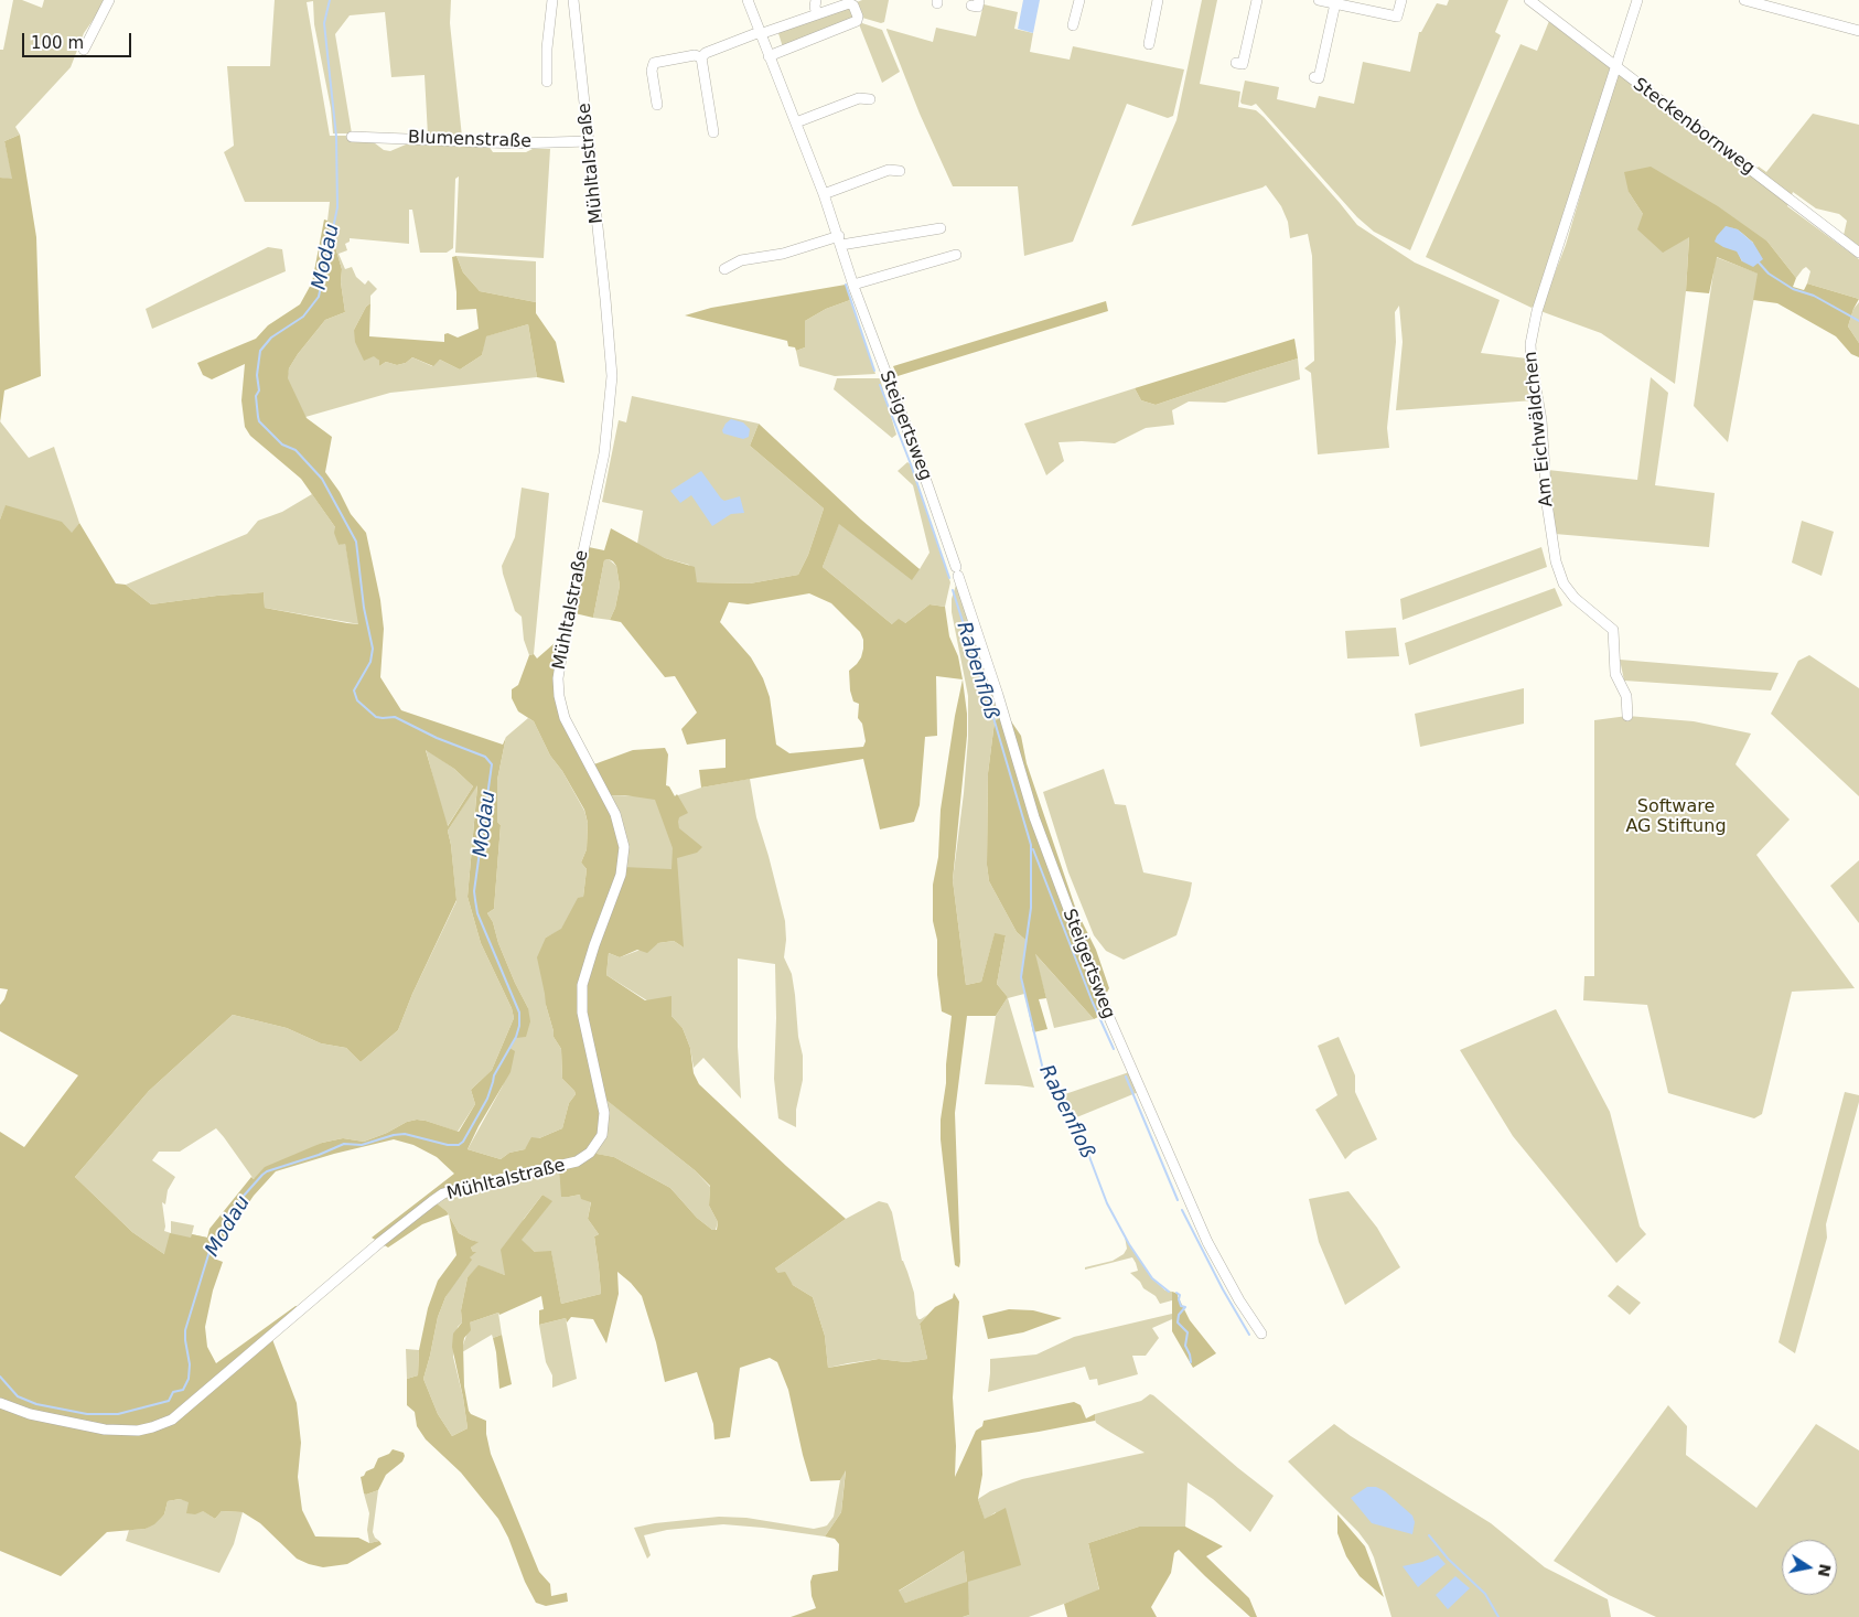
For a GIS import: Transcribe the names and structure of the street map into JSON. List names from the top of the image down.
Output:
{
  "streets": {
    "street": [
      "Steckenbornweg",
      "Blumenstraße",
      "Mühltalstraße",
      "Steigertsweg",
      "Am Eichwäldchen"
    ]
  },
  "crossings": [
    ["Steckenbornweg", "Am Eichwäldchen"],
    ["Blumenstraße", "Mühltalstraße"]
  ],
  "water": ["Modau", "Rabenfloß"],
  "parks": ["Software AG Stiftung"],
  "scale_bar": "100 m",
  "north": "right"
}
